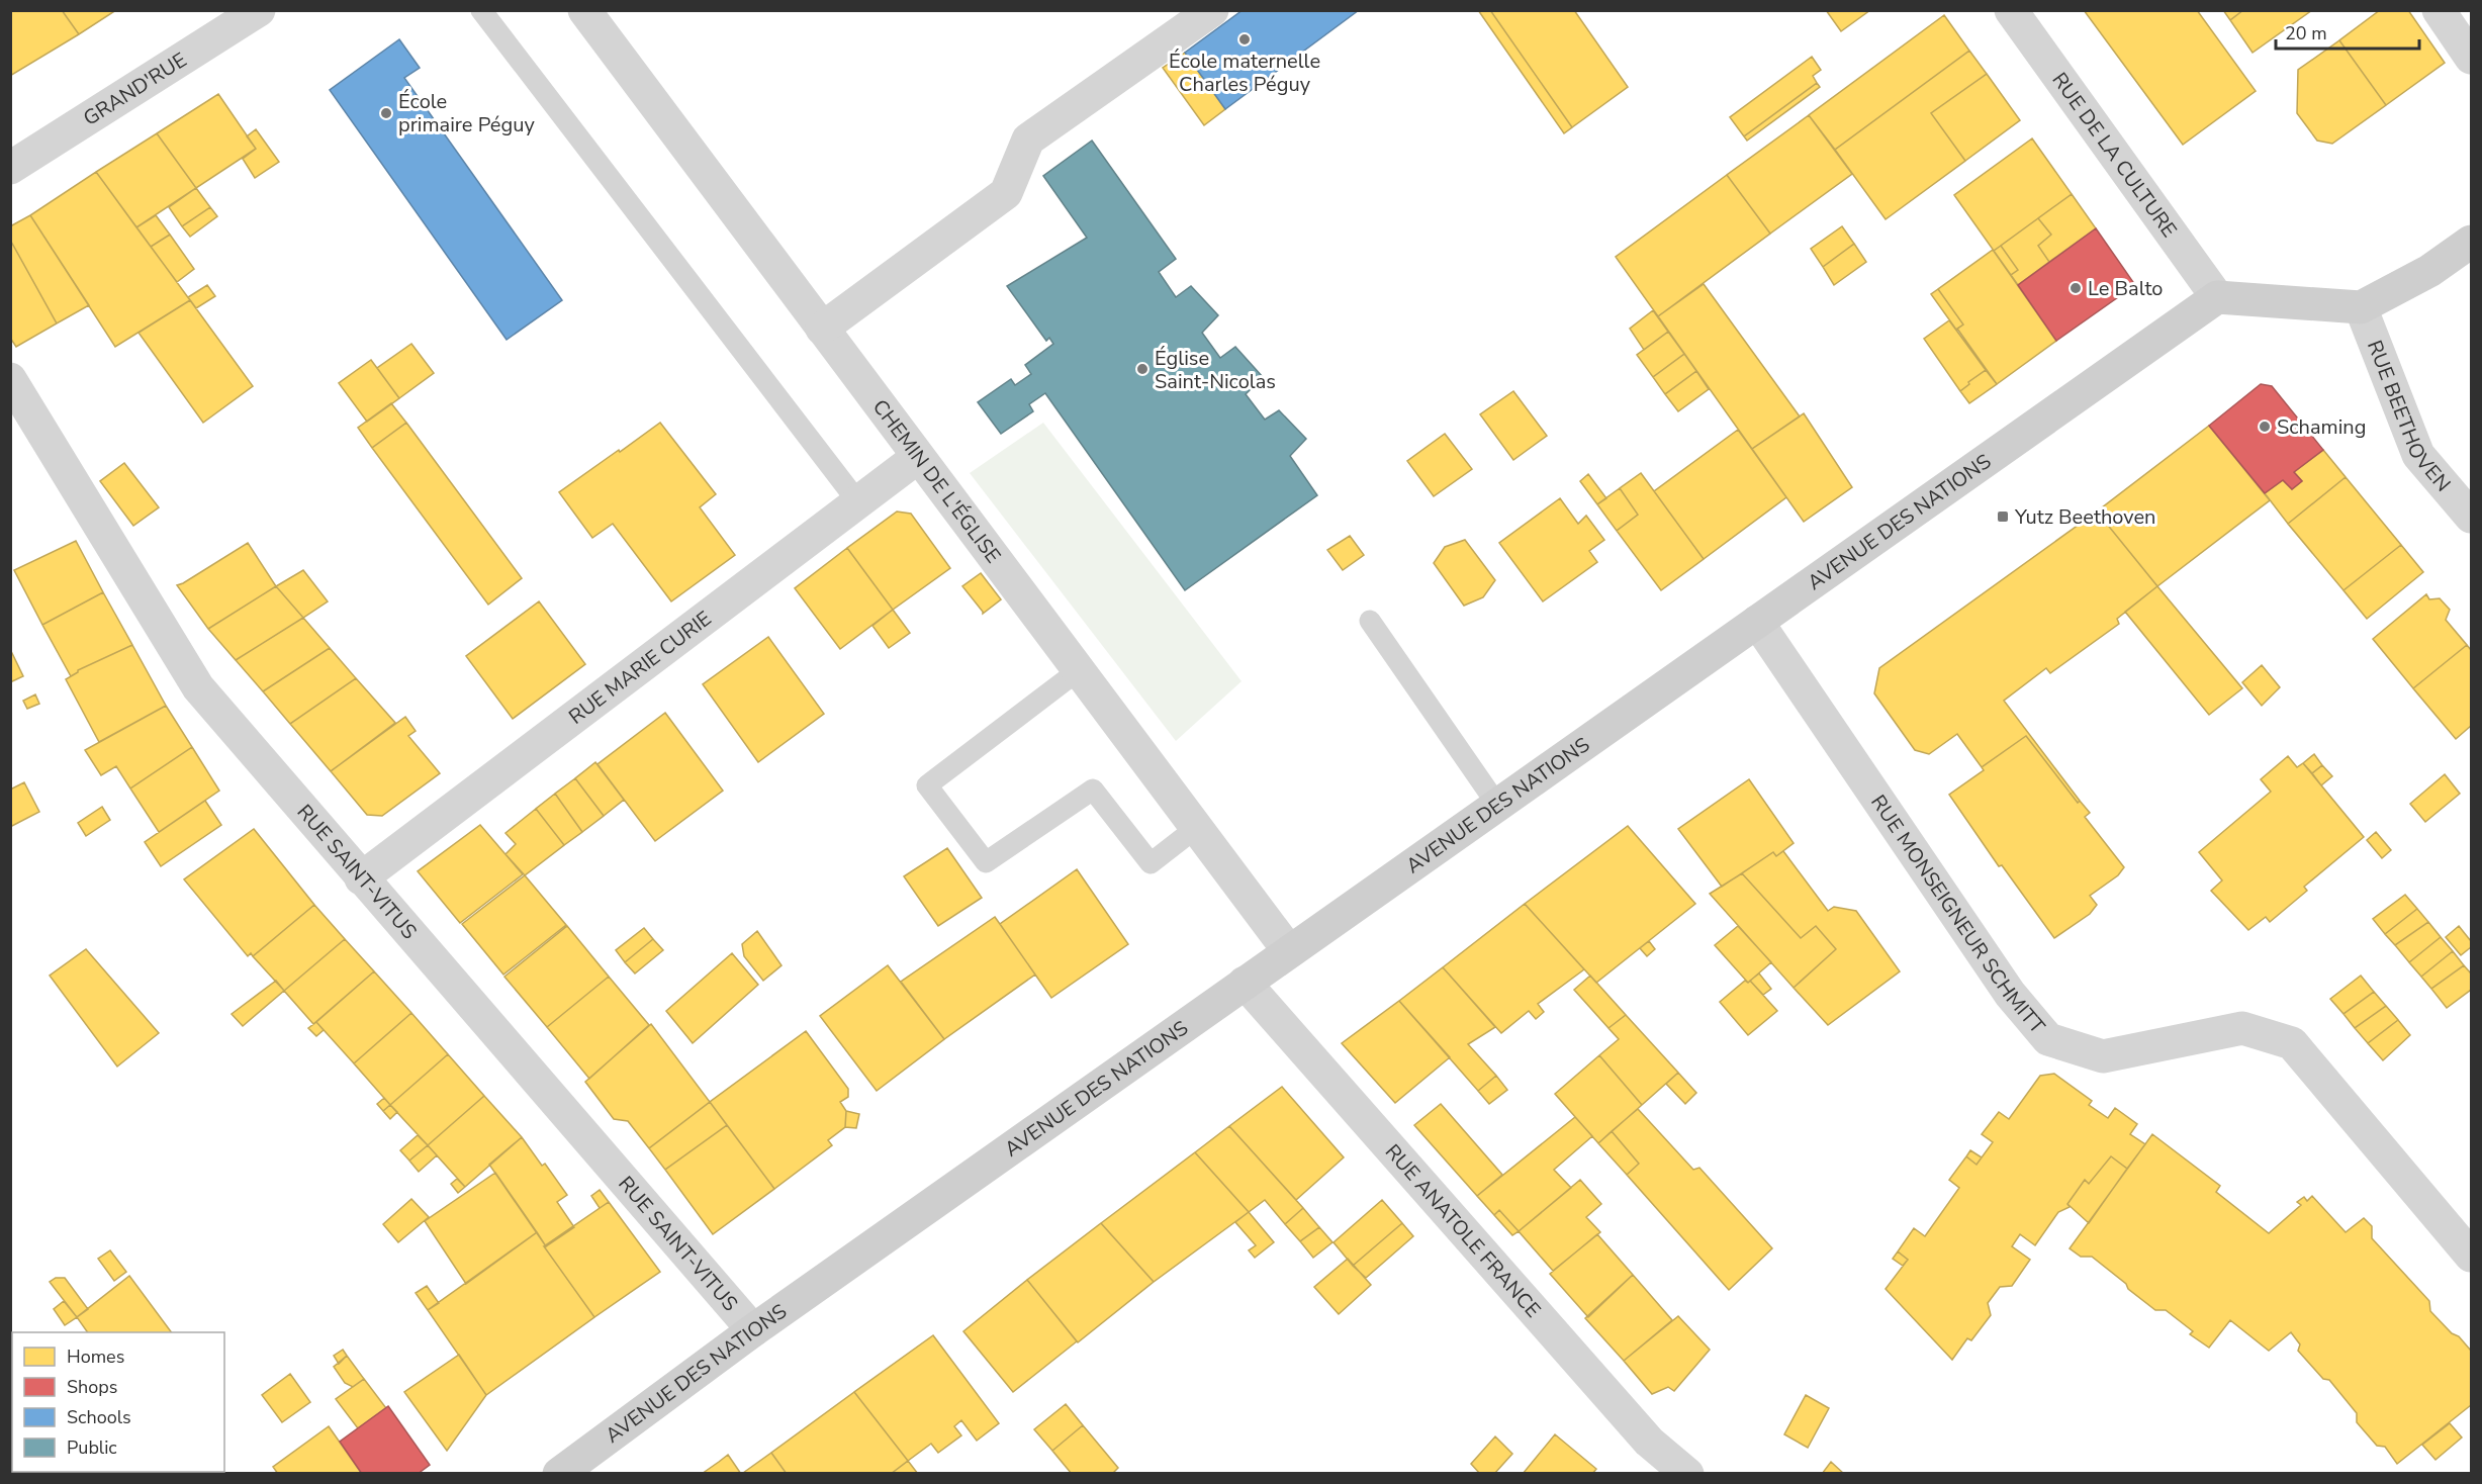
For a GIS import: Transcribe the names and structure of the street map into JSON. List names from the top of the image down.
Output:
{
  "streets": {
    "main road": ["AVENUE DES NATIONS"],
    "street": [
      "GRAND'RUE",
      "RUE DE LA CULTURE",
      "RUE BEETHOVEN",
      "CHEMIN DE L'ÉGLISE",
      "RUE MARIE CURIE",
      "RUE SAINT-VITUS",
      "RUE MONSEIGNEUR SCHMITT",
      "RUE ANATOLE FRANCE"
    ]
  },
  "crossings": [
    ["RUE DE LA CULTURE", "AVENUE DES NATIONS"],
    ["CHEMIN DE L'ÉGLISE", "AVENUE DES NATIONS"],
    ["CHEMIN DE L'ÉGLISE", "RUE MARIE CURIE"],
    ["AVENUE DES NATIONS", "RUE SAINT-VITUS"],
    ["AVENUE DES NATIONS", "RUE MONSEIGNEUR SCHMITT"],
    ["AVENUE DES NATIONS", "RUE ANATOLE FRANCE"],
    ["RUE MARIE CURIE", "RUE SAINT-VITUS"]
  ],
  "places": {
    "other": [
      "École maternelle Charles Péguy",
      "École primaire Péguy",
      "Le Balto",
      "Église Saint-Nicolas",
      "Schaming"
    ],
    "transit": ["Yutz Beethoven"]
  },
  "legend": [
    "Homes",
    "Shops",
    "Schools",
    "Public"
  ],
  "scale_bar": "20 m"
}
